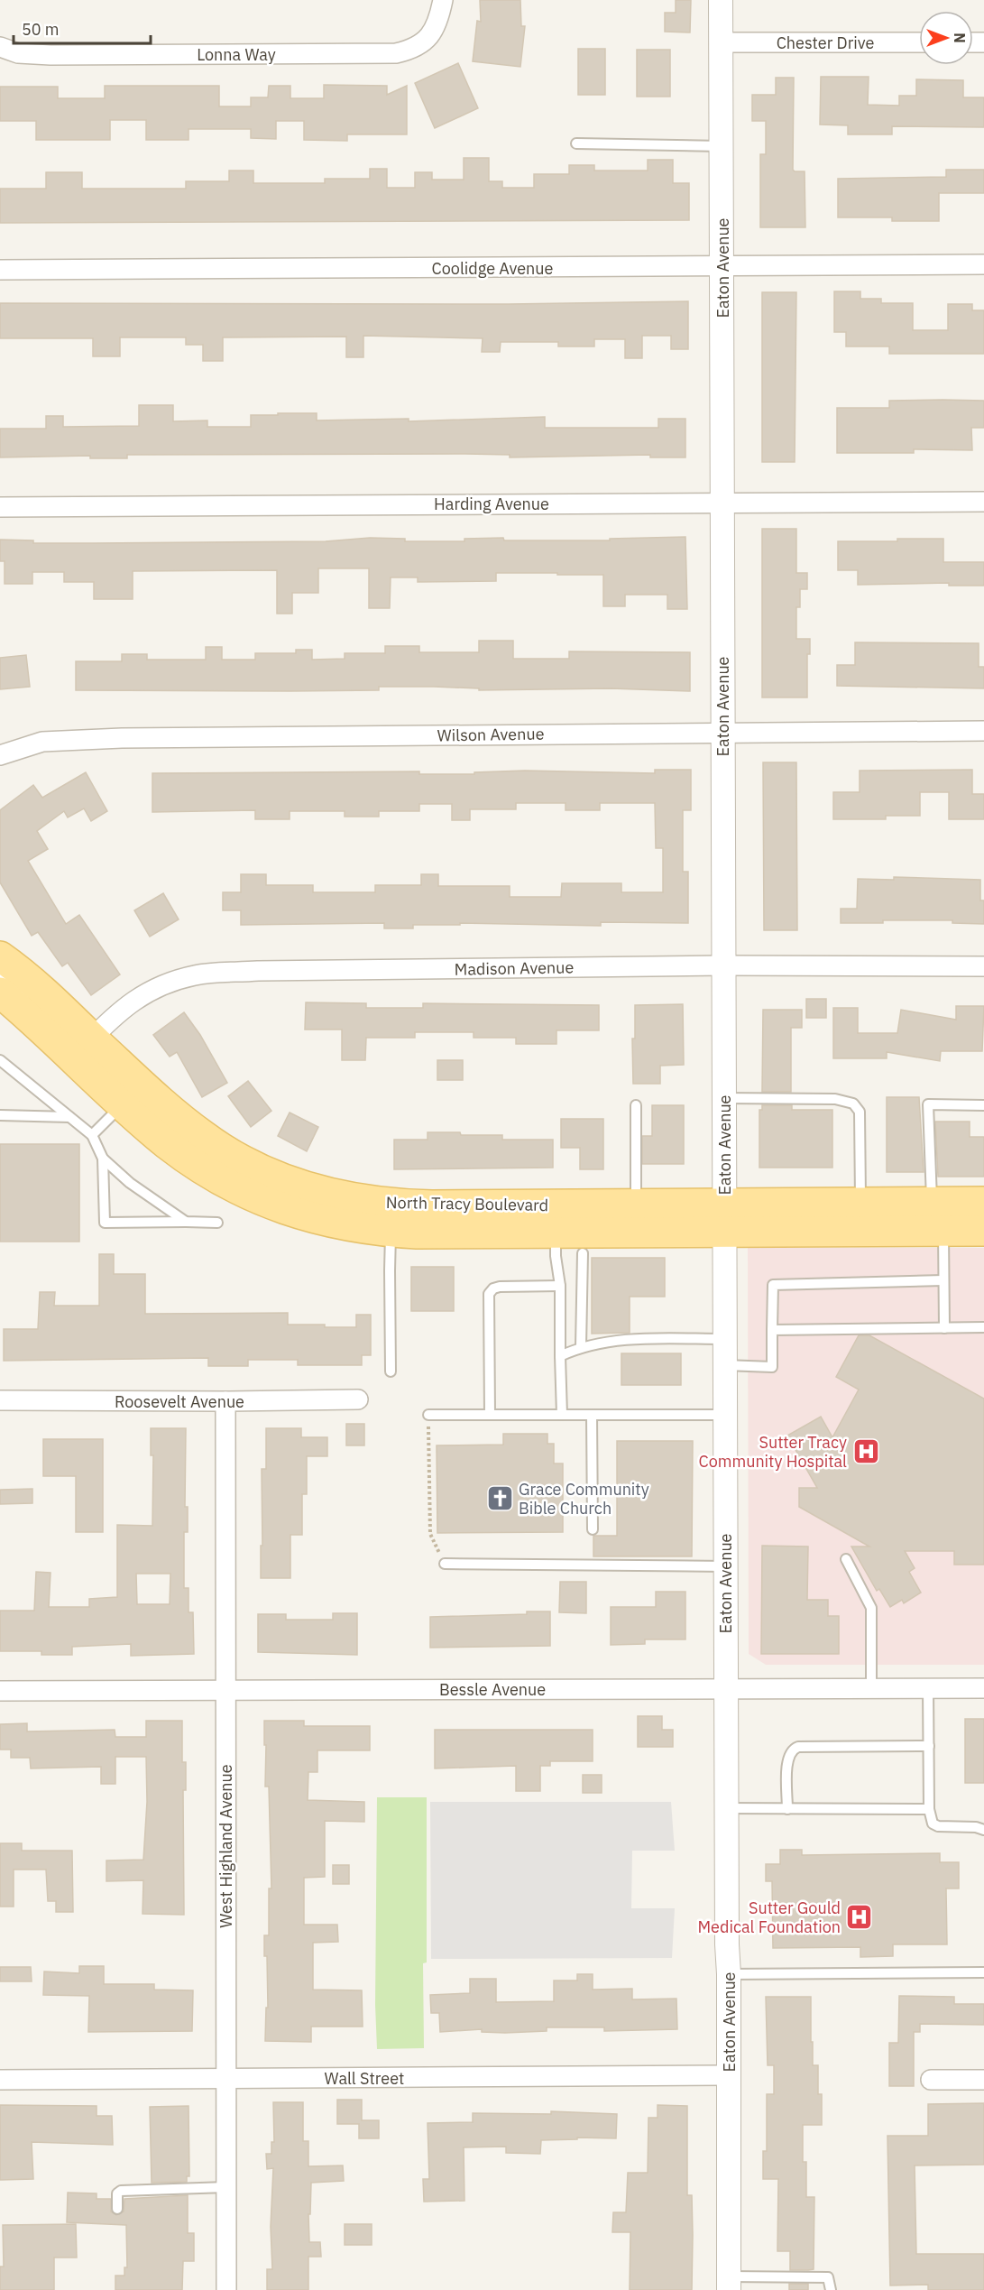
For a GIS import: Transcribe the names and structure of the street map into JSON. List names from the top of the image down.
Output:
{
  "streets": {
    "main road": ["North Tracy Boulevard"],
    "street": [
      "Chester Drive",
      "Lonna Way",
      "Coolidge Avenue",
      "Eaton Avenue",
      "Harding Avenue",
      "Wilson Avenue",
      "Madison Avenue",
      "Roosevelt Avenue",
      "Bessle Avenue",
      "West Highland Avenue",
      "Wall Street"
    ]
  },
  "crossings": [
    ["Chester Drive", "Eaton Avenue"],
    ["Coolidge Avenue", "Eaton Avenue"],
    ["Eaton Avenue", "Harding Avenue"],
    ["Eaton Avenue", "Wilson Avenue"],
    ["Eaton Avenue", "Madison Avenue"],
    ["Eaton Avenue", "North Tracy Boulevard"],
    ["Eaton Avenue", "Bessle Avenue"],
    ["Eaton Avenue", "Wall Street"],
    ["Madison Avenue", "North Tracy Boulevard"],
    ["Roosevelt Avenue", "West Highland Avenue"],
    ["Bessle Avenue", "West Highland Avenue"],
    ["West Highland Avenue", "Wall Street"]
  ],
  "places": {
    "hospital": ["Sutter Tracy Community Hospital", "Sutter Gould Medical Foundation"],
    "church": ["Grace Community Bible Church"]
  },
  "scale_bar": "50 m",
  "north": "right"
}
